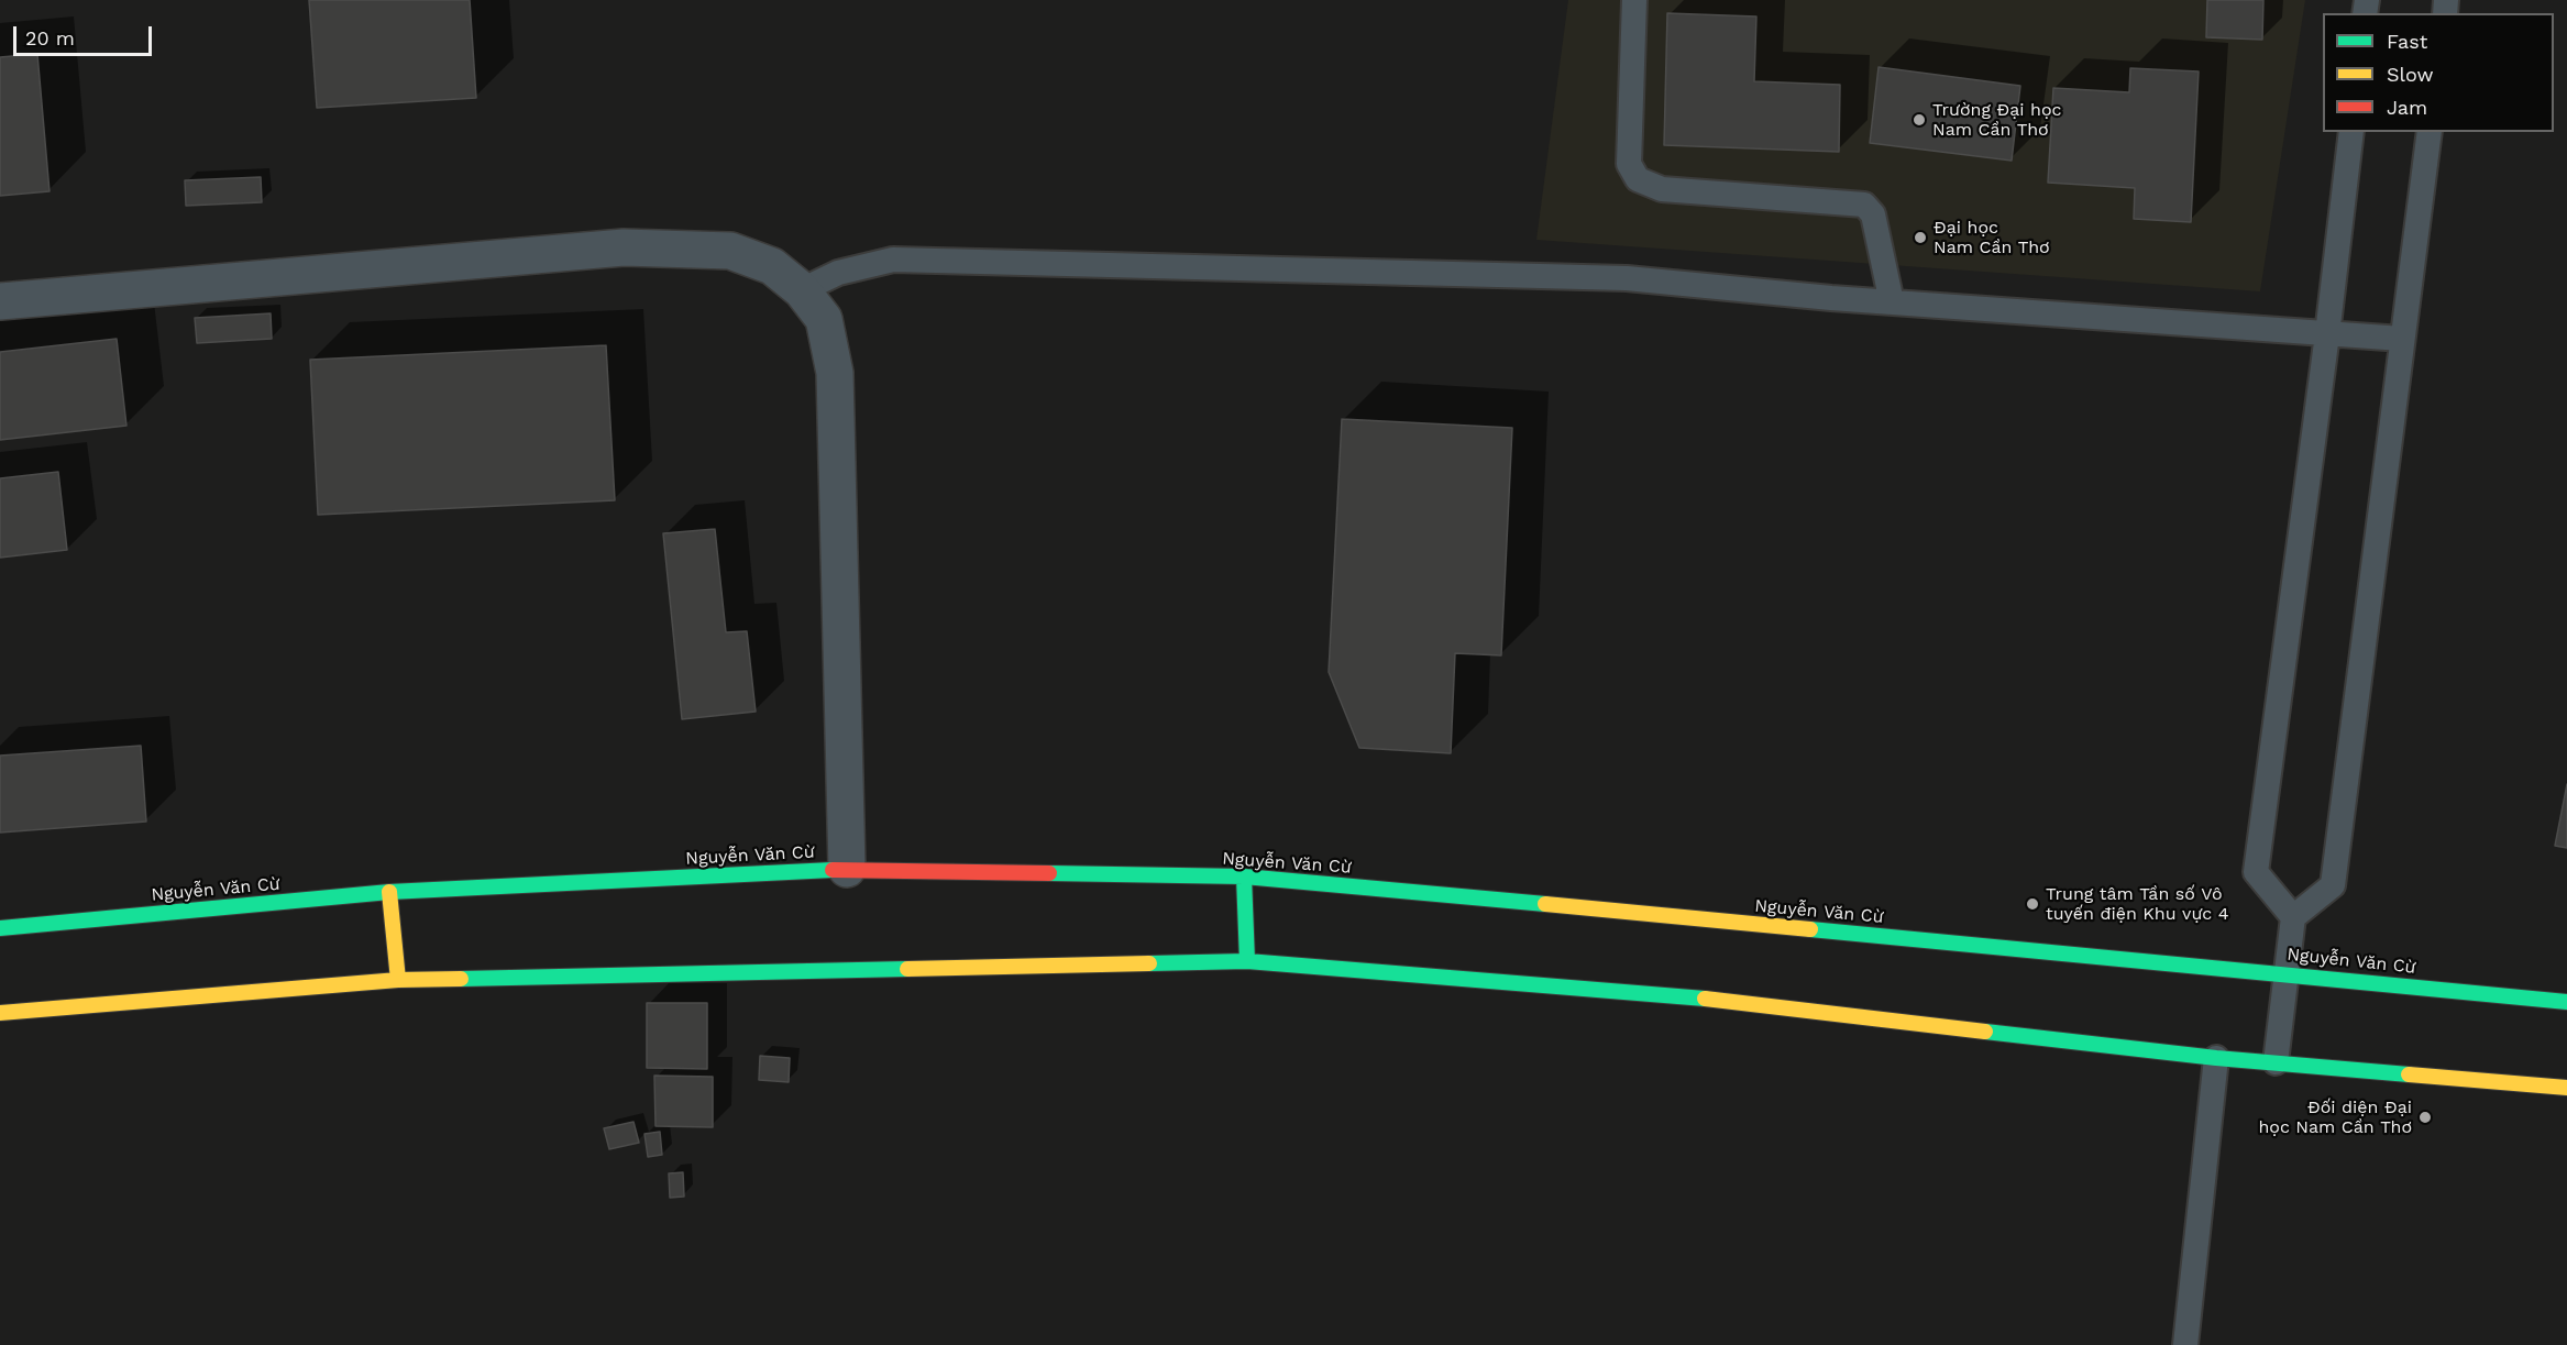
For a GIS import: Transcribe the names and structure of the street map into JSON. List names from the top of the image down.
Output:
{
  "streets": {
    "main road": ["Nguyễn Văn Cừ"]
  },
  "places": [
    "Trường Đại học Nam Cần Thơ",
    "Đại học Nam Cần Thơ",
    "Trung tâm Tần số Vô tuyến điện Khu vực 4",
    "Đối diện Đại học Nam Cần Thơ"
  ],
  "legend": ["Fast", "Slow", "Jam"],
  "scale_bar": "20 m"
}
